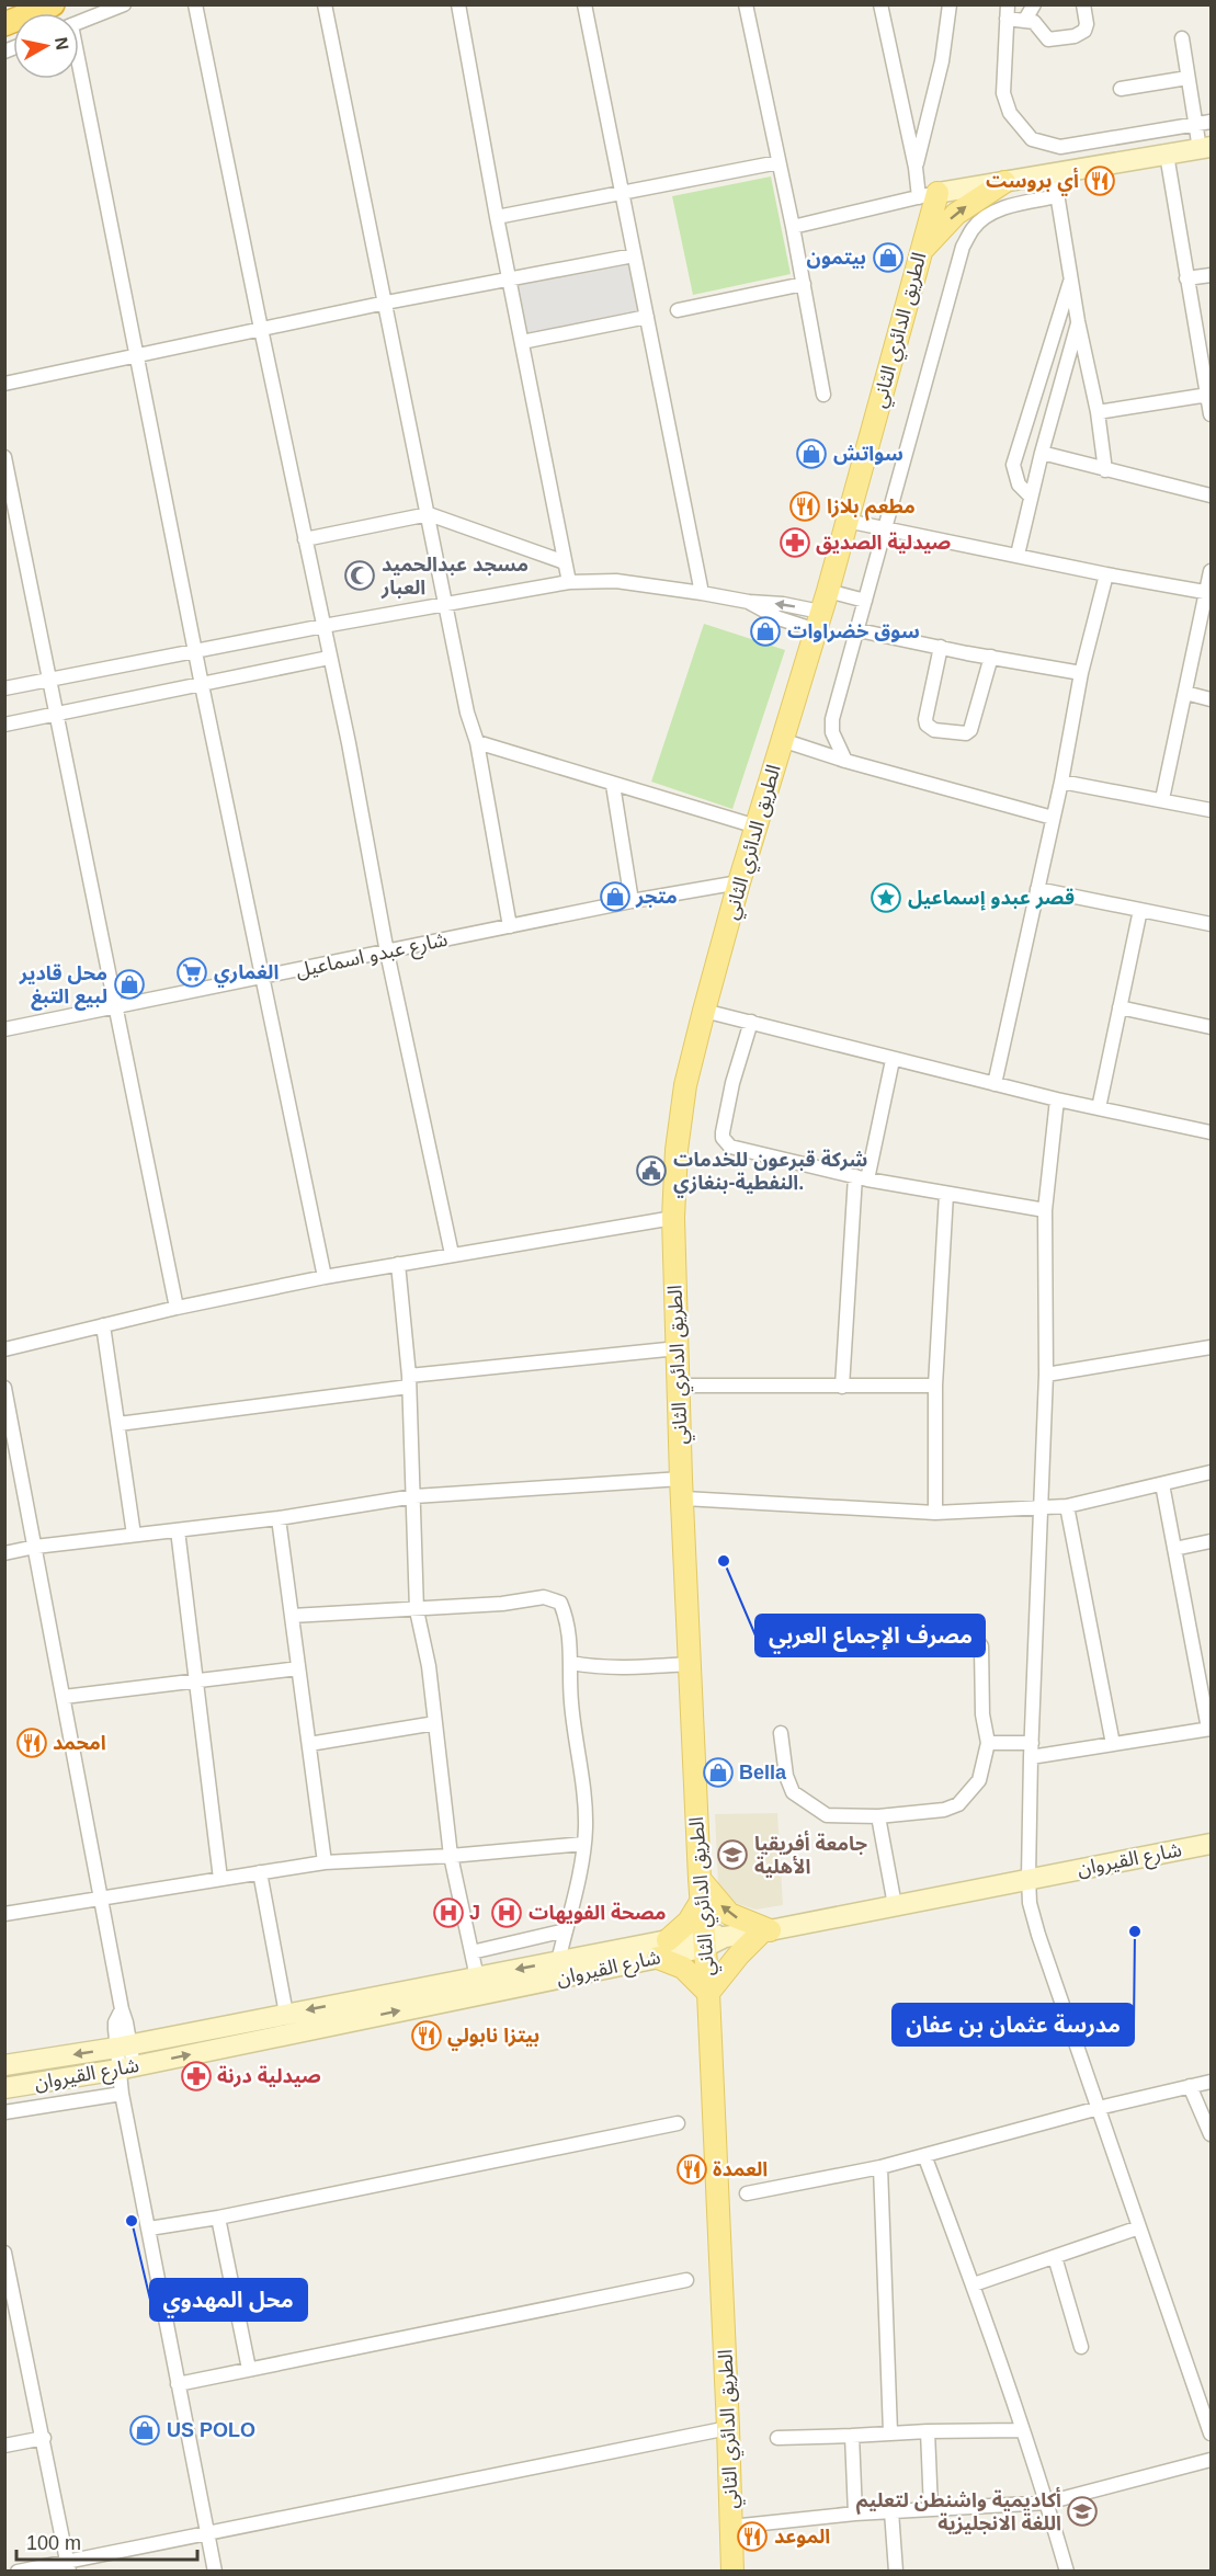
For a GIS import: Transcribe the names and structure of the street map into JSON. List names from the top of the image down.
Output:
{
  "streets": {
    "main road": ["الطريق الدائري الثاني", "شارع القيروان"],
    "street": ["شارع عبدو اسماعيل"]
  },
  "crossings": [
    ["الطريق الدائري الثاني", "شارع عبدو اسماعيل"],
    ["الطريق الدائري الثاني", "شارع القيروان"]
  ],
  "places": {
    "restaurant": [
      "أي بروست",
      "مطعم بلازا",
      "امحمد",
      "بيتزا نابولي",
      "العمدة",
      "الموعد"
    ],
    "shop": [
      "بيتمون",
      "سواتش",
      "سوق خضراوات",
      "متجر",
      "محل قادير لبيع التبغ",
      "Bella",
      "US POLO"
    ],
    "pharmacy": ["صيدلية الصديق", "صيدلية درنة"],
    "mosque": ["مسجد عبدالحميد العبار"],
    "place": ["قصر عبدو إسماعيل"],
    "supermarket": ["الغماري"],
    "public building": ["شركة قبرعون للخدمات النفطية-بنغازي."],
    "other": ["مصرف الإجماع العربي", "مدرسة عثمان بن عفان", "محل المهدوي"],
    "school or university": ["جامعة أفريقيا الأهلية", "أكاديمية واشنطن لتعليم اللغة الانجليزية"],
    "hospital": ["J", "مصحة الفويهات"]
  },
  "scale_bar": "100 m",
  "north": "right"
}
